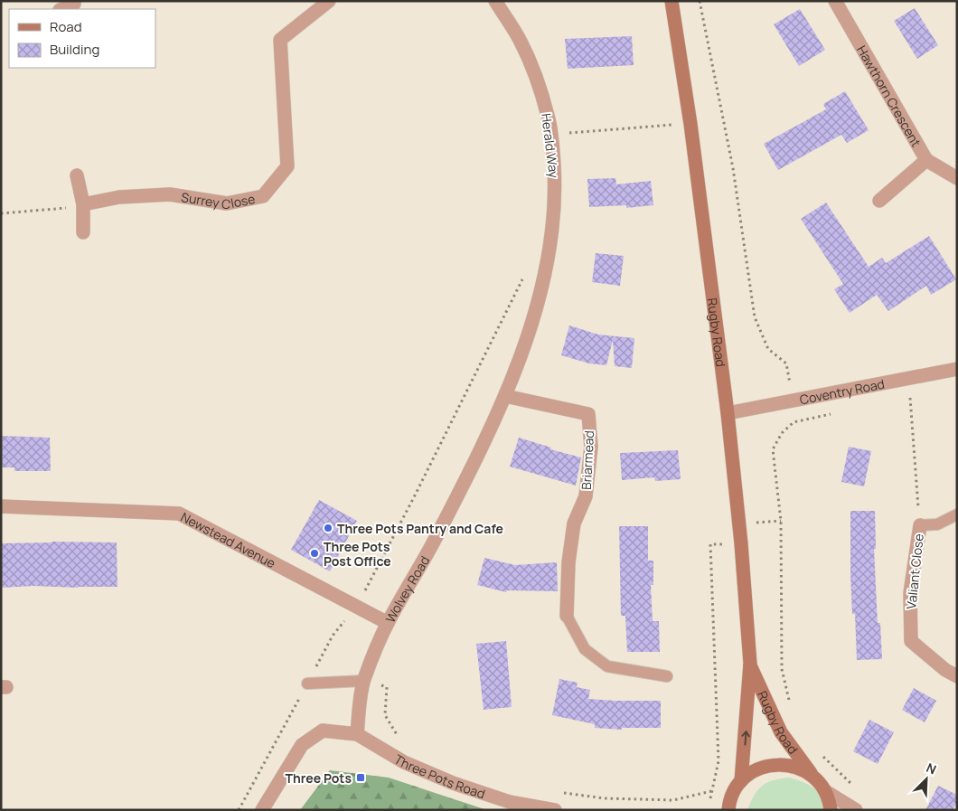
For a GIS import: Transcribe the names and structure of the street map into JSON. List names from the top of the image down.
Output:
{
  "streets": {
    "main road": ["Rugby Road"],
    "street": [
      "Hawthorn Crescent",
      "Herald Way",
      "Surrey Close",
      "Coventry Road",
      "Briarmead",
      "Newstead Avenue",
      "Valiant Close",
      "Wolvey Road",
      "Three Pots Road"
    ]
  },
  "crossings": [
    ["Herald Way", "Wolvey Road"],
    ["Rugby Road", "Coventry Road"],
    ["Briarmead", "Wolvey Road"],
    ["Newstead Avenue", "Wolvey Road"],
    ["Wolvey Road", "Three Pots Road"]
  ],
  "places": {
    "other": ["Three Pots Pantry and Cafe", "Three Pots Post Office"],
    "transit": ["Three Pots"]
  },
  "legend": ["Road", "Building"],
  "north": "top right"
}
